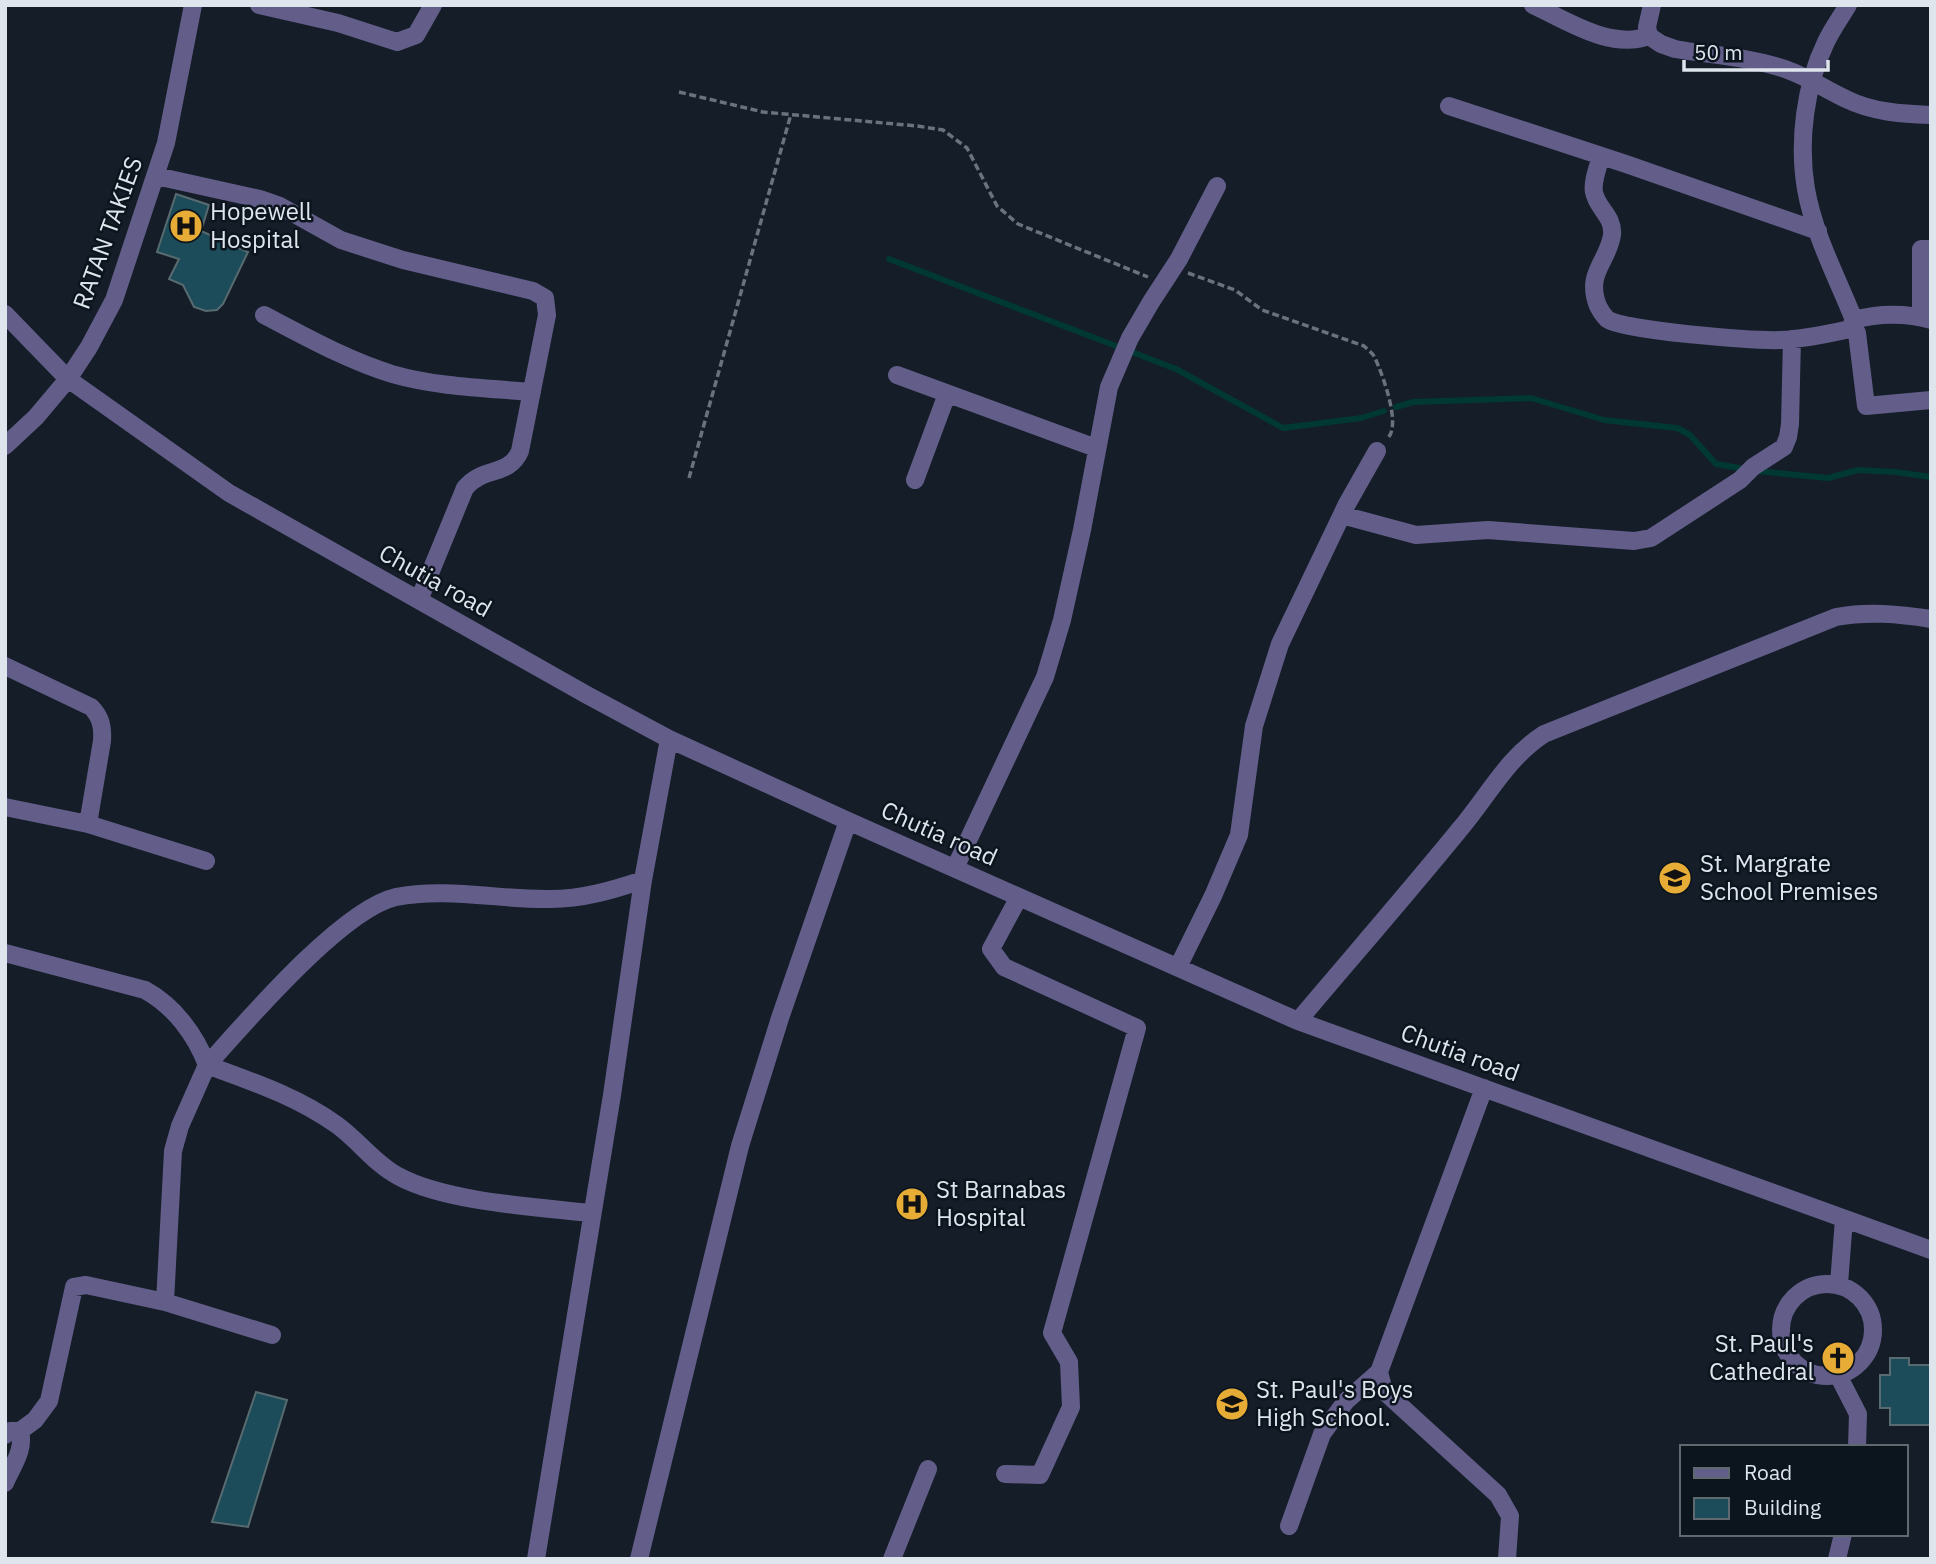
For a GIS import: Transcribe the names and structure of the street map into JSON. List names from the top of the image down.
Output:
{
  "streets": {
    "street": ["RATAN TAKIES", "Chutia road"]
  },
  "crossings": [
    ["RATAN TAKIES", "Chutia road"]
  ],
  "places": {
    "hospital": ["Hopewell Hospital", "St Barnabas Hospital"],
    "school or university": ["St. Margrate School Premises", "St. Paul's Boys High School."],
    "church": ["St. Paul's Cathedral"]
  },
  "legend": ["Road", "Building"],
  "scale_bar": "50 m"
}
